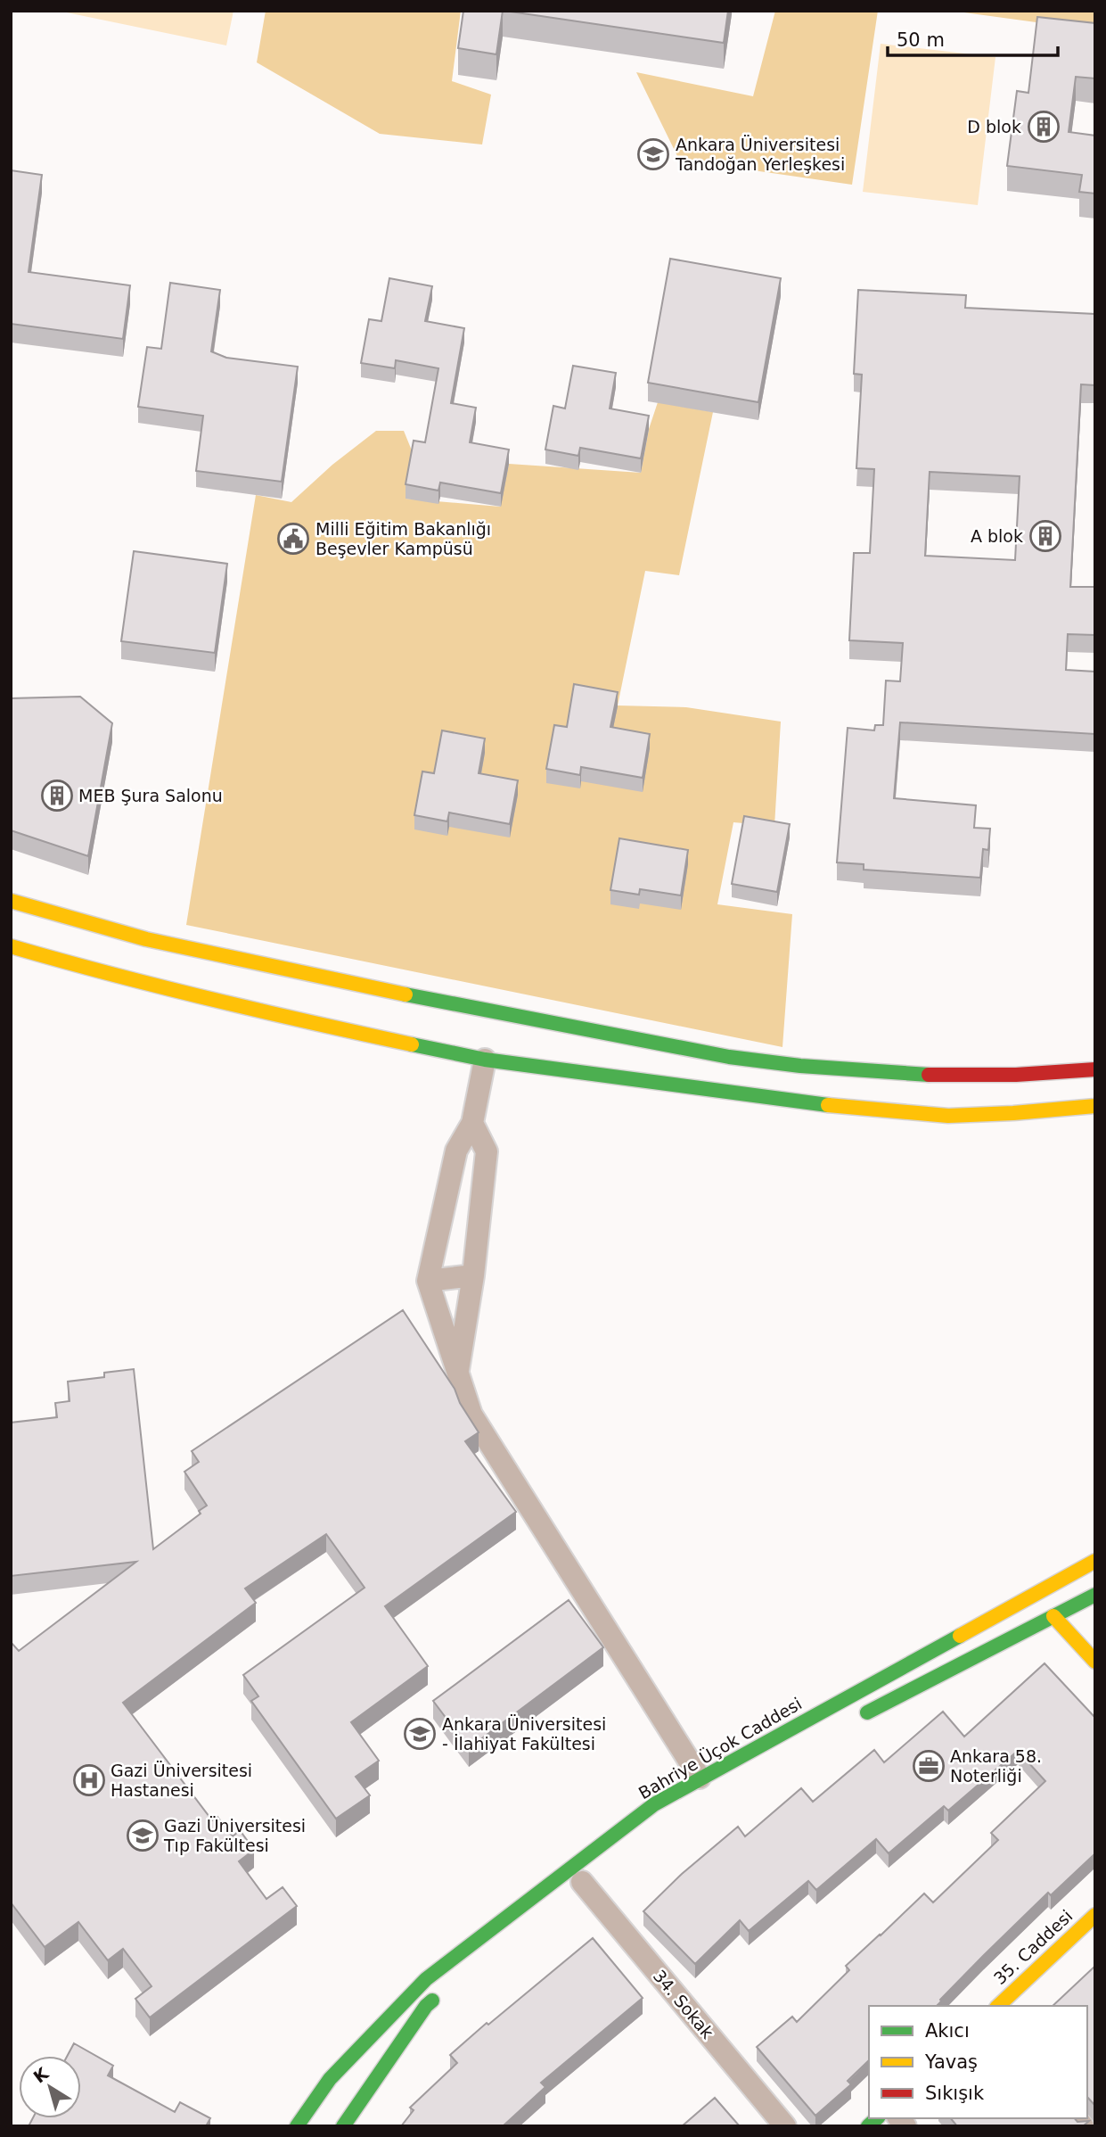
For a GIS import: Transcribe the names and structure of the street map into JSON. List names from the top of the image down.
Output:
{
  "streets": {
    "main road": ["Bahriye Üçok Caddesi", "35. Caddesi"],
    "street": ["34. Sokak"]
  },
  "places": {
    "building": ["D blok", "A blok", "MEB Şura Salonu"],
    "school or university": ["Ankara Üniversitesi Tandoğan Yerleşkesi", "Ankara Üniversitesi - İlahiyat Fakültesi", "Gazi Üniversitesi Tıp Fakültesi"],
    "public building": ["Milli Eğitim Bakanlığı Beşevler Kampüsü"],
    "office": ["Ankara 58. Noterliği"],
    "hospital": ["Gazi Üniversitesi Hastanesi"]
  },
  "legend": ["Akıcı", "Yavaş", "Sıkışık"],
  "scale_bar": "50 m",
  "north": "top left"
}
